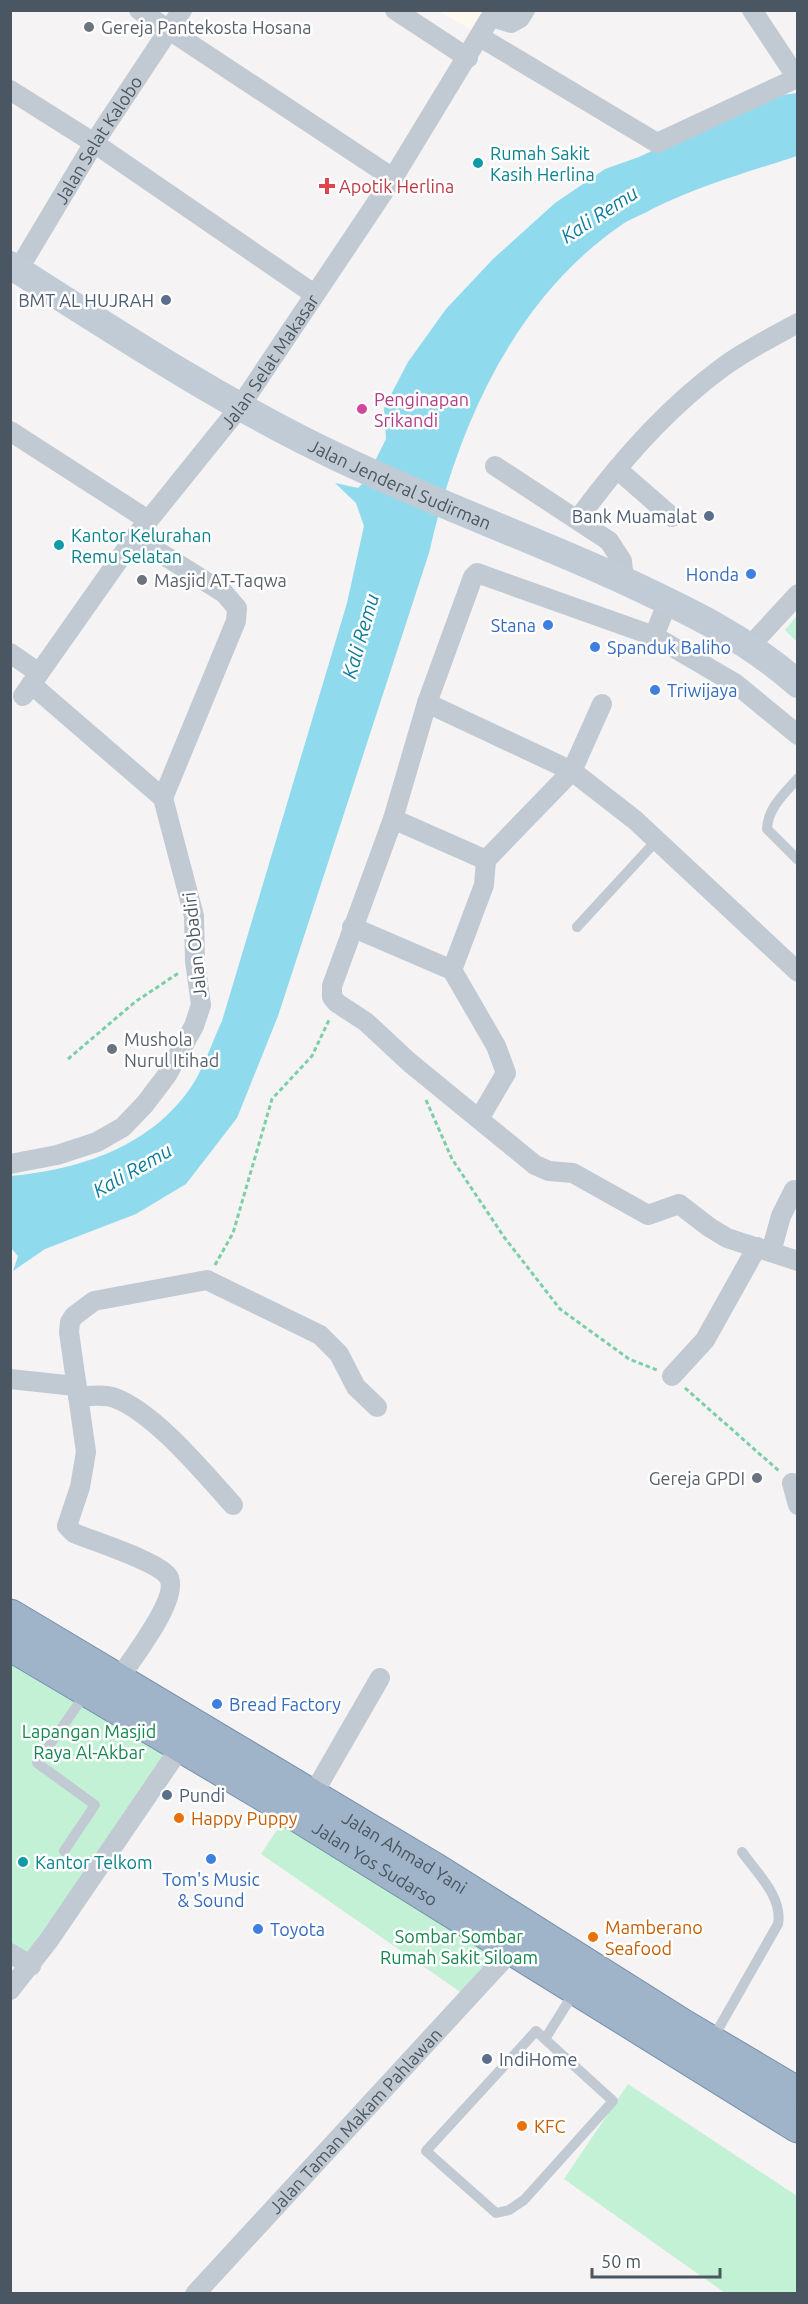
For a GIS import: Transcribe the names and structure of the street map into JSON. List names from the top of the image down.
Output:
{
  "streets": {
    "highway": ["Jalan Ahmad Yani", "Jalan Yos Sudarso"],
    "main road": ["Jalan Jenderal Sudirman"],
    "street": [
      "Jalan Selat Kalobo",
      "Jalan Selat Makasar",
      "Jalan Obadiri",
      "Jalan Taman Makam Pahlawan"
    ]
  },
  "crossings": [
    ["Jalan Selat Kalobo", "Jalan Jenderal Sudirman"],
    ["Jalan Selat Makasar", "Jalan Jenderal Sudirman"],
    ["Jalan Ahmad Yani", "Jalan Yos Sudarso"],
    ["Jalan Yos Sudarso", "Jalan Taman Makam Pahlawan"]
  ],
  "water": ["Kali Remu"],
  "parks": ["Lapangan Masjid Raya Al-Akbar", "Sombar Sombar Rumah Sakit Siloam"],
  "places": {
    "other": [
      "Gereja Pantekosta Hosana",
      "Rumah Sakit Kasih Herlina",
      "BMT AL HUJRAH",
      "Penginapan Srikandi",
      "Bank Muamalat",
      "Kantor Kelurahan Remu Selatan",
      "Honda",
      "Masjid AT-Taqwa",
      "Stana",
      "Spanduk Baliho",
      "Triwijaya",
      "Mushola Nurul Itihad",
      "Gereja GPDI",
      "Bread Factory",
      "Pundi",
      "Happy Puppy",
      "Tom's Music & Sound",
      "Kantor Telkom",
      "Toyota",
      "Mamberano Seafood",
      "IndiHome",
      "KFC"
    ],
    "health": ["Apotik Herlina"]
  },
  "scale_bar": "50 m"
}
